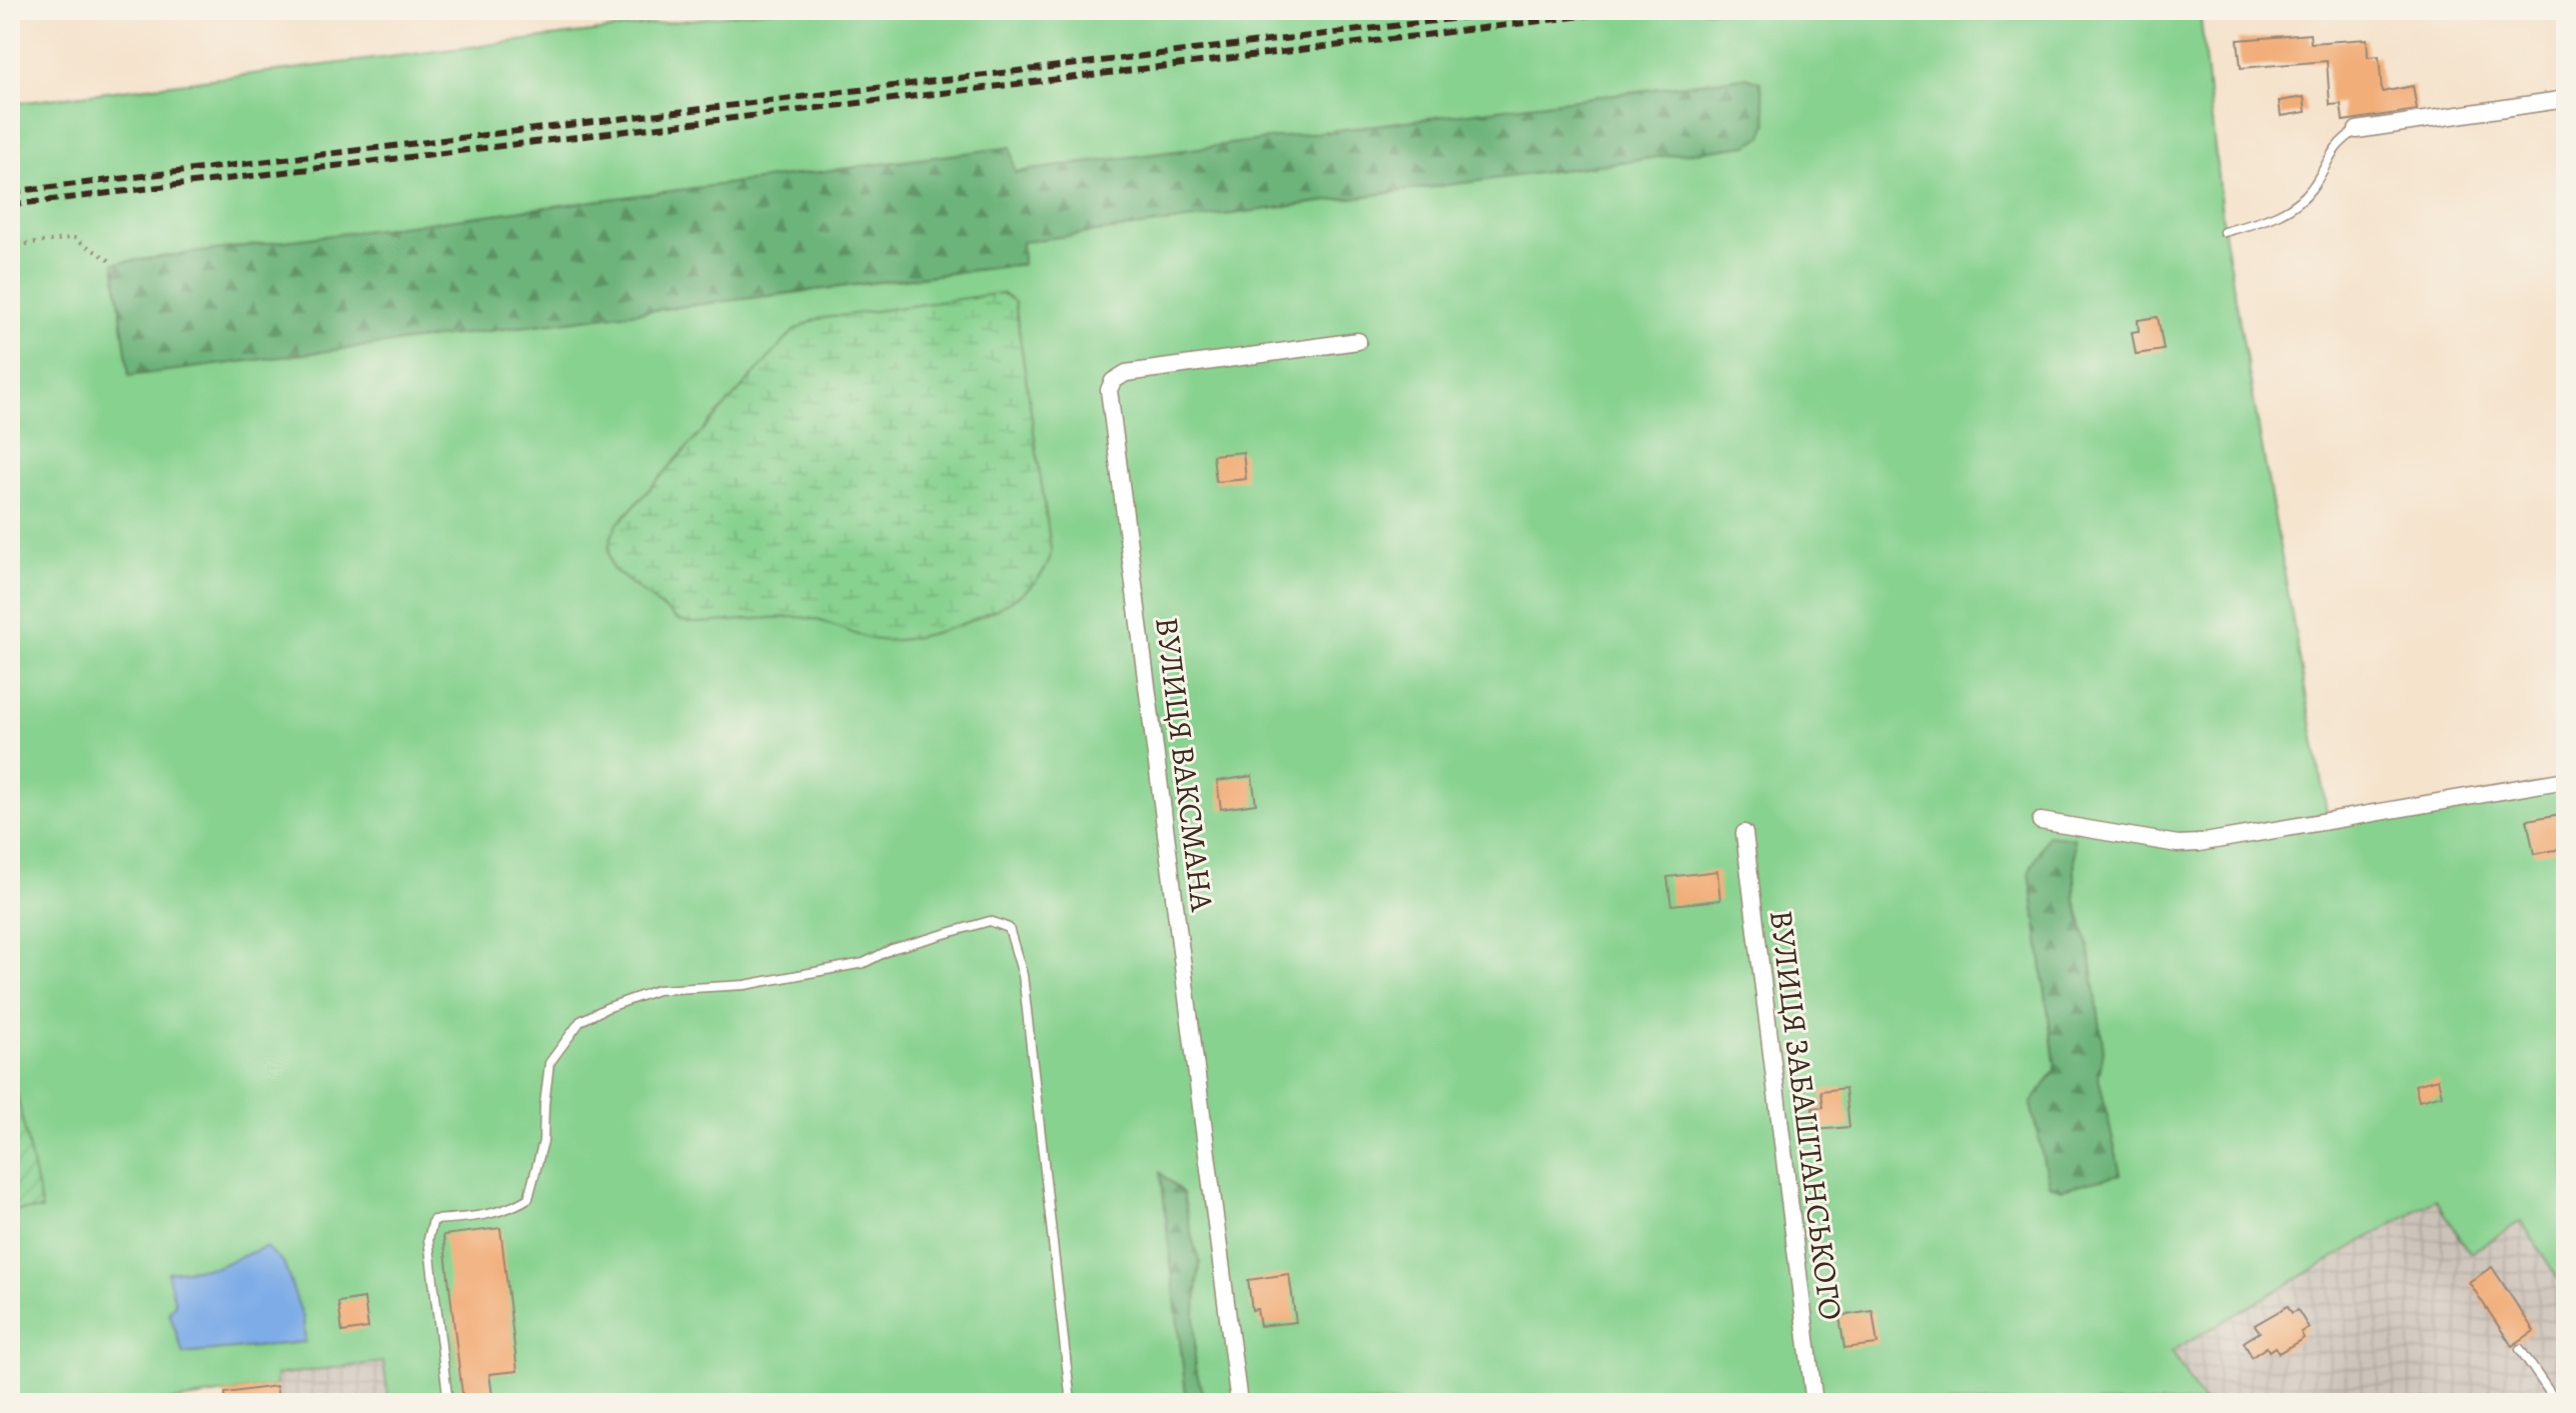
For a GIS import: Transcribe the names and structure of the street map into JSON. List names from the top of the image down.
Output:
{
  "streets": {
    "street": ["ВУЛИЦЯ ВАКСМАНА", "ВУЛИЦЯ ЗАБАШТАНСЬКОГО"]
  }
}
